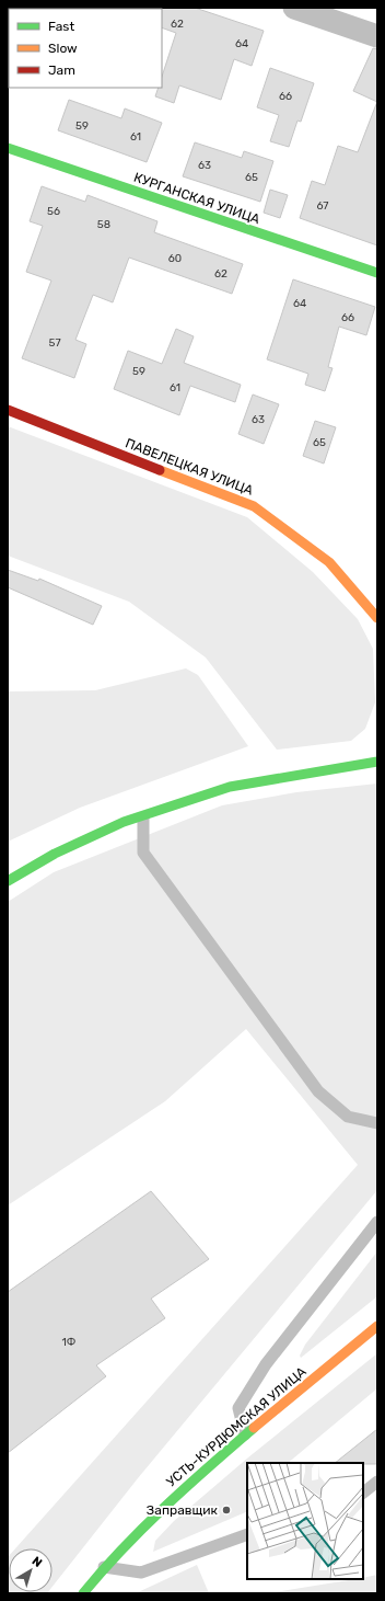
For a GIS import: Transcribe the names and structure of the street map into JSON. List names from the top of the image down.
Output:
{
  "streets": {
    "street": ["КУРГАНСКАЯ УЛИЦА", "ПАВЕЛЕЦКАЯ УЛИЦА", "УСТЬ-КУРДЮМСКАЯ УЛИЦА"]
  },
  "places": ["Заправщик"],
  "house_numbers": [
    "62",
    "64",
    "66",
    "59",
    "61",
    "63",
    "65",
    "67",
    "56",
    "58",
    "60",
    "62",
    "64",
    "66",
    "57",
    "59",
    "61",
    "63",
    "65",
    "1Ф"
  ],
  "legend": ["Fast", "Slow", "Jam"],
  "north": "top right"
}
